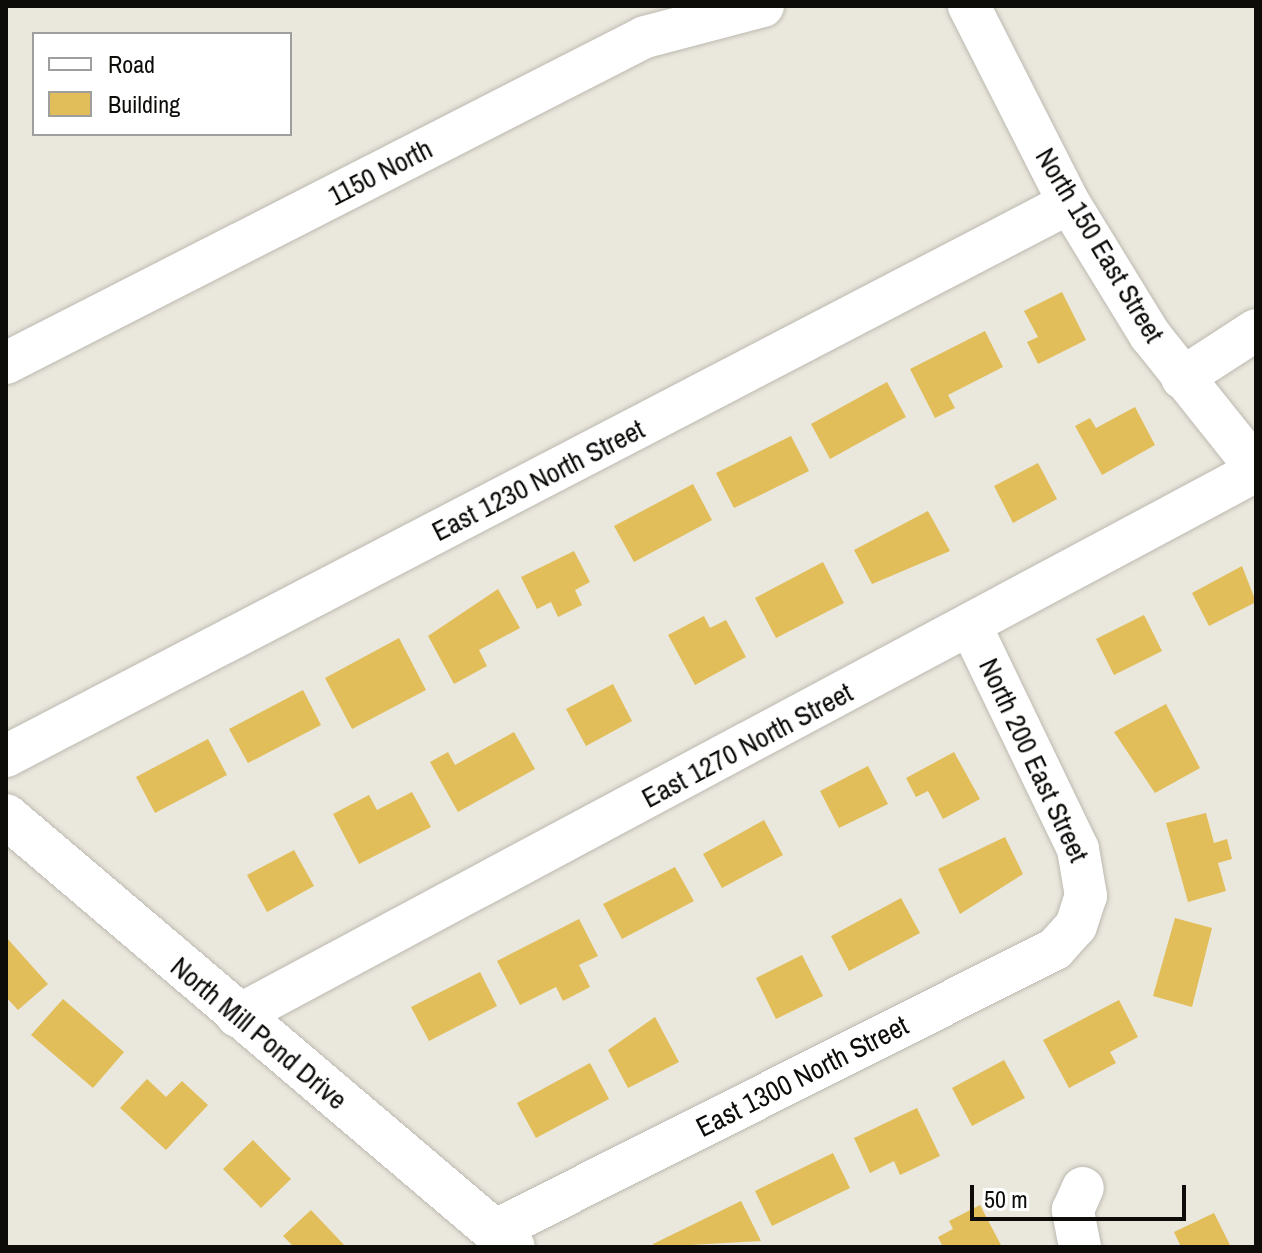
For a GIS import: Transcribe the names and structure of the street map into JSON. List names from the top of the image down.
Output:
{
  "streets": {
    "main road": ["North Mill Pond Drive"],
    "street": [
      "1150 North",
      "North 150 East Street",
      "East 1230 North Street",
      "East 1270 North Street",
      "North 200 East Street",
      "East 1300 North Street"
    ]
  },
  "crossings": [
    ["North 150 East Street", "East 1230 North Street"],
    ["North 150 East Street", "East 1270 North Street"],
    ["East 1270 North Street", "North 200 East Street"],
    ["East 1270 North Street", "North Mill Pond Drive"],
    ["North 200 East Street", "East 1300 North Street"],
    ["North Mill Pond Drive", "East 1300 North Street"]
  ],
  "legend": ["Road", "Building"],
  "scale_bar": "50 m"
}
